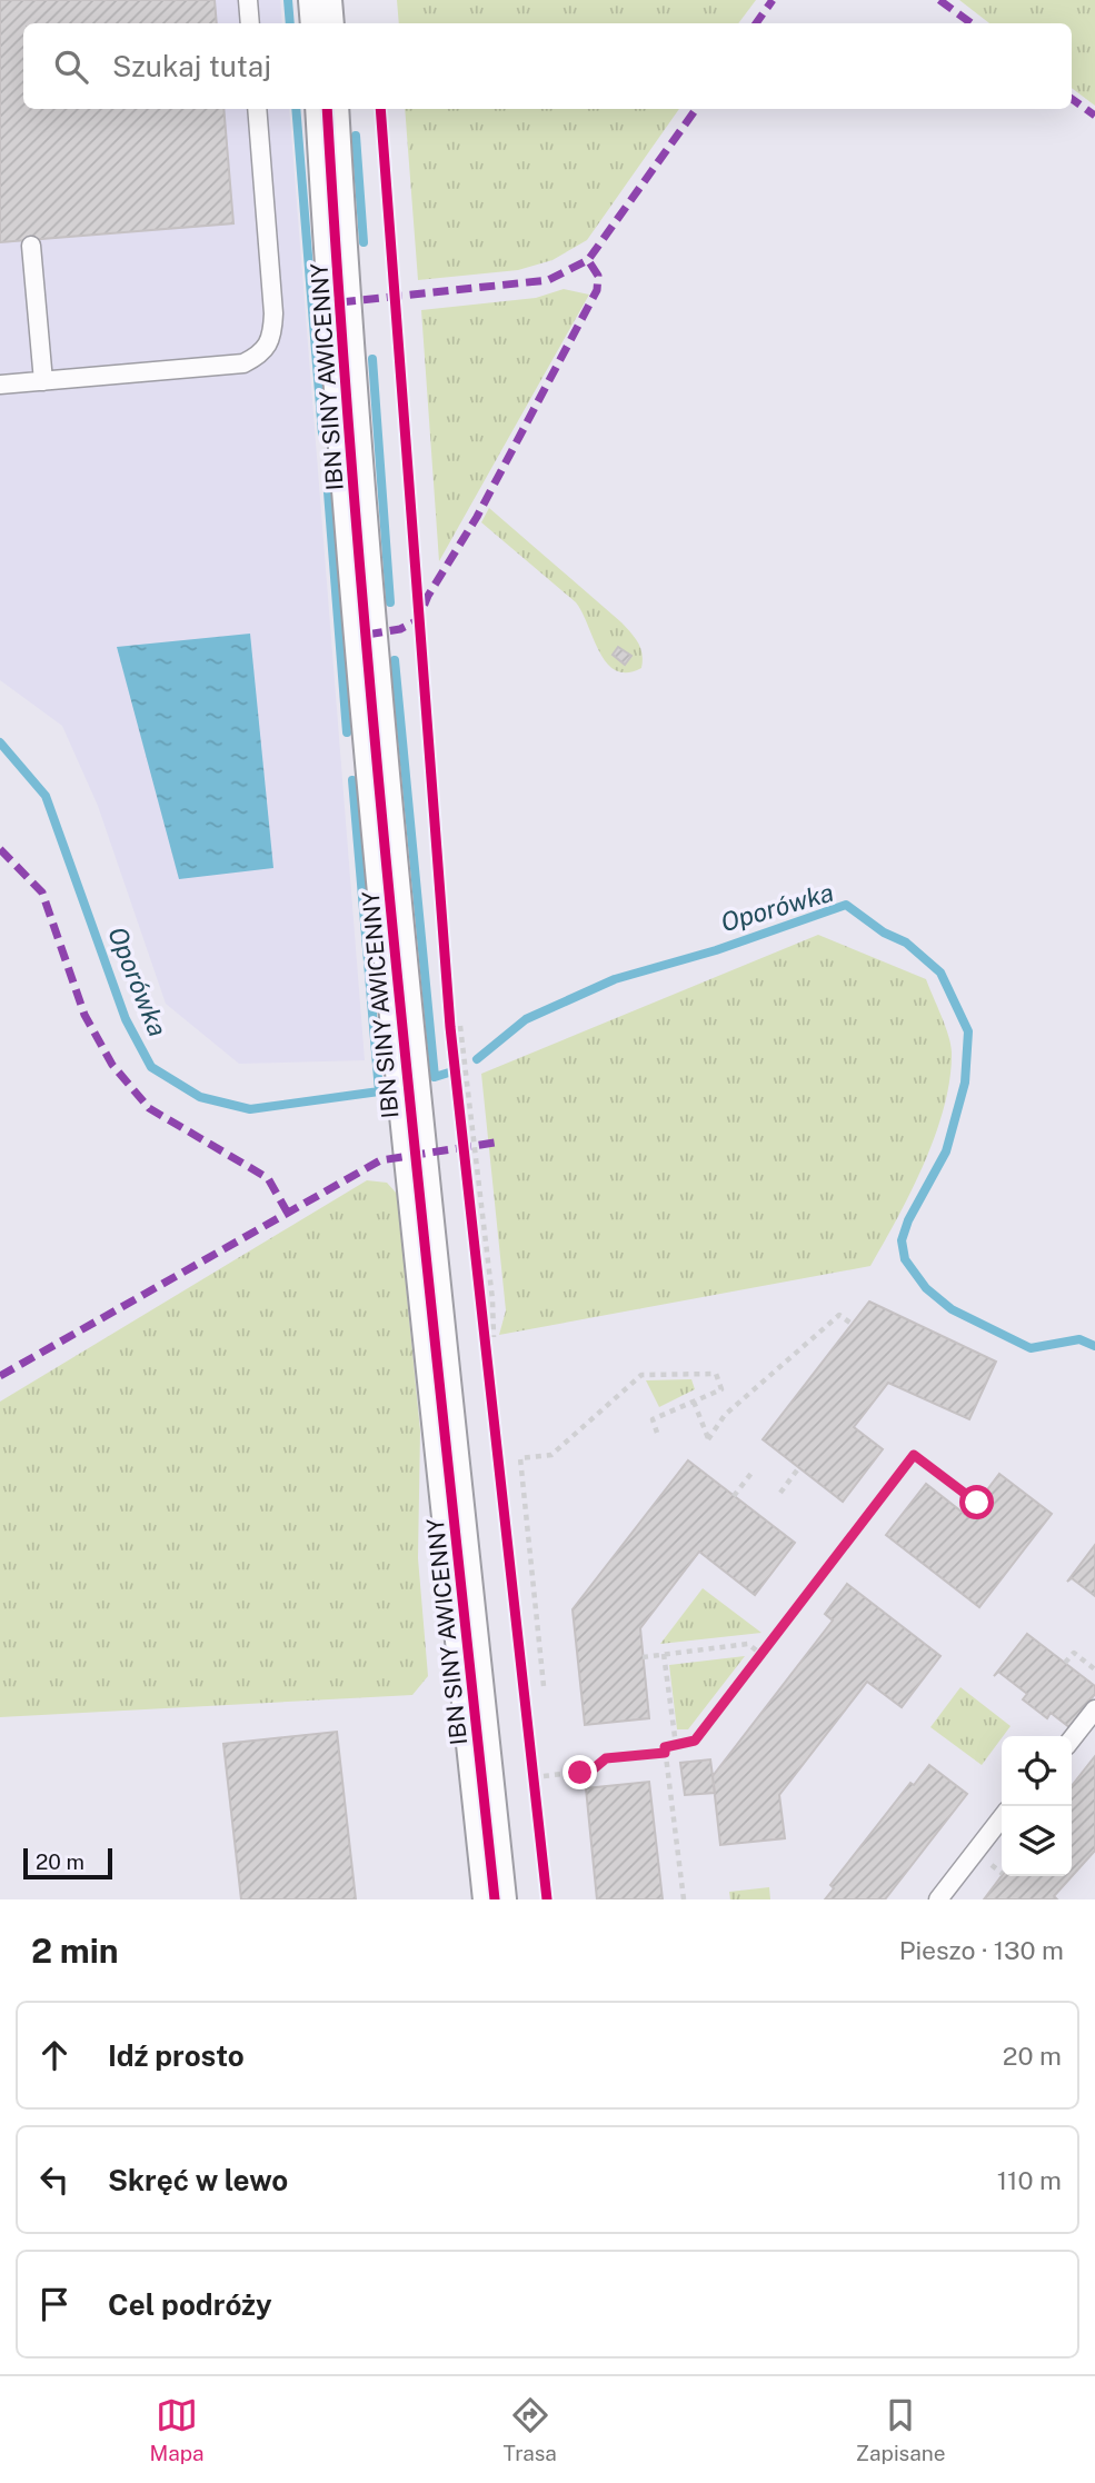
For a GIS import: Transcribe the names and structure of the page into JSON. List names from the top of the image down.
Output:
{
  "streets": {
    "street": ["IBN SINY AWICENNY"]
  },
  "water": ["Oporówka"],
  "scale_bar": "20 m",
  "page": {
    "search": "Szukaj tutaj",
    "scale": "20 m",
    "heading": ["2 min", "Pieszo · 130 m"],
    "list": [
      ["Idź prosto", "20 m"],
      ["Skręć w lewo", "110 m"],
      "Cel podróży"
    ],
    "nav": ["Mapa", "Trasa", "Zapisane"]
  }
}
